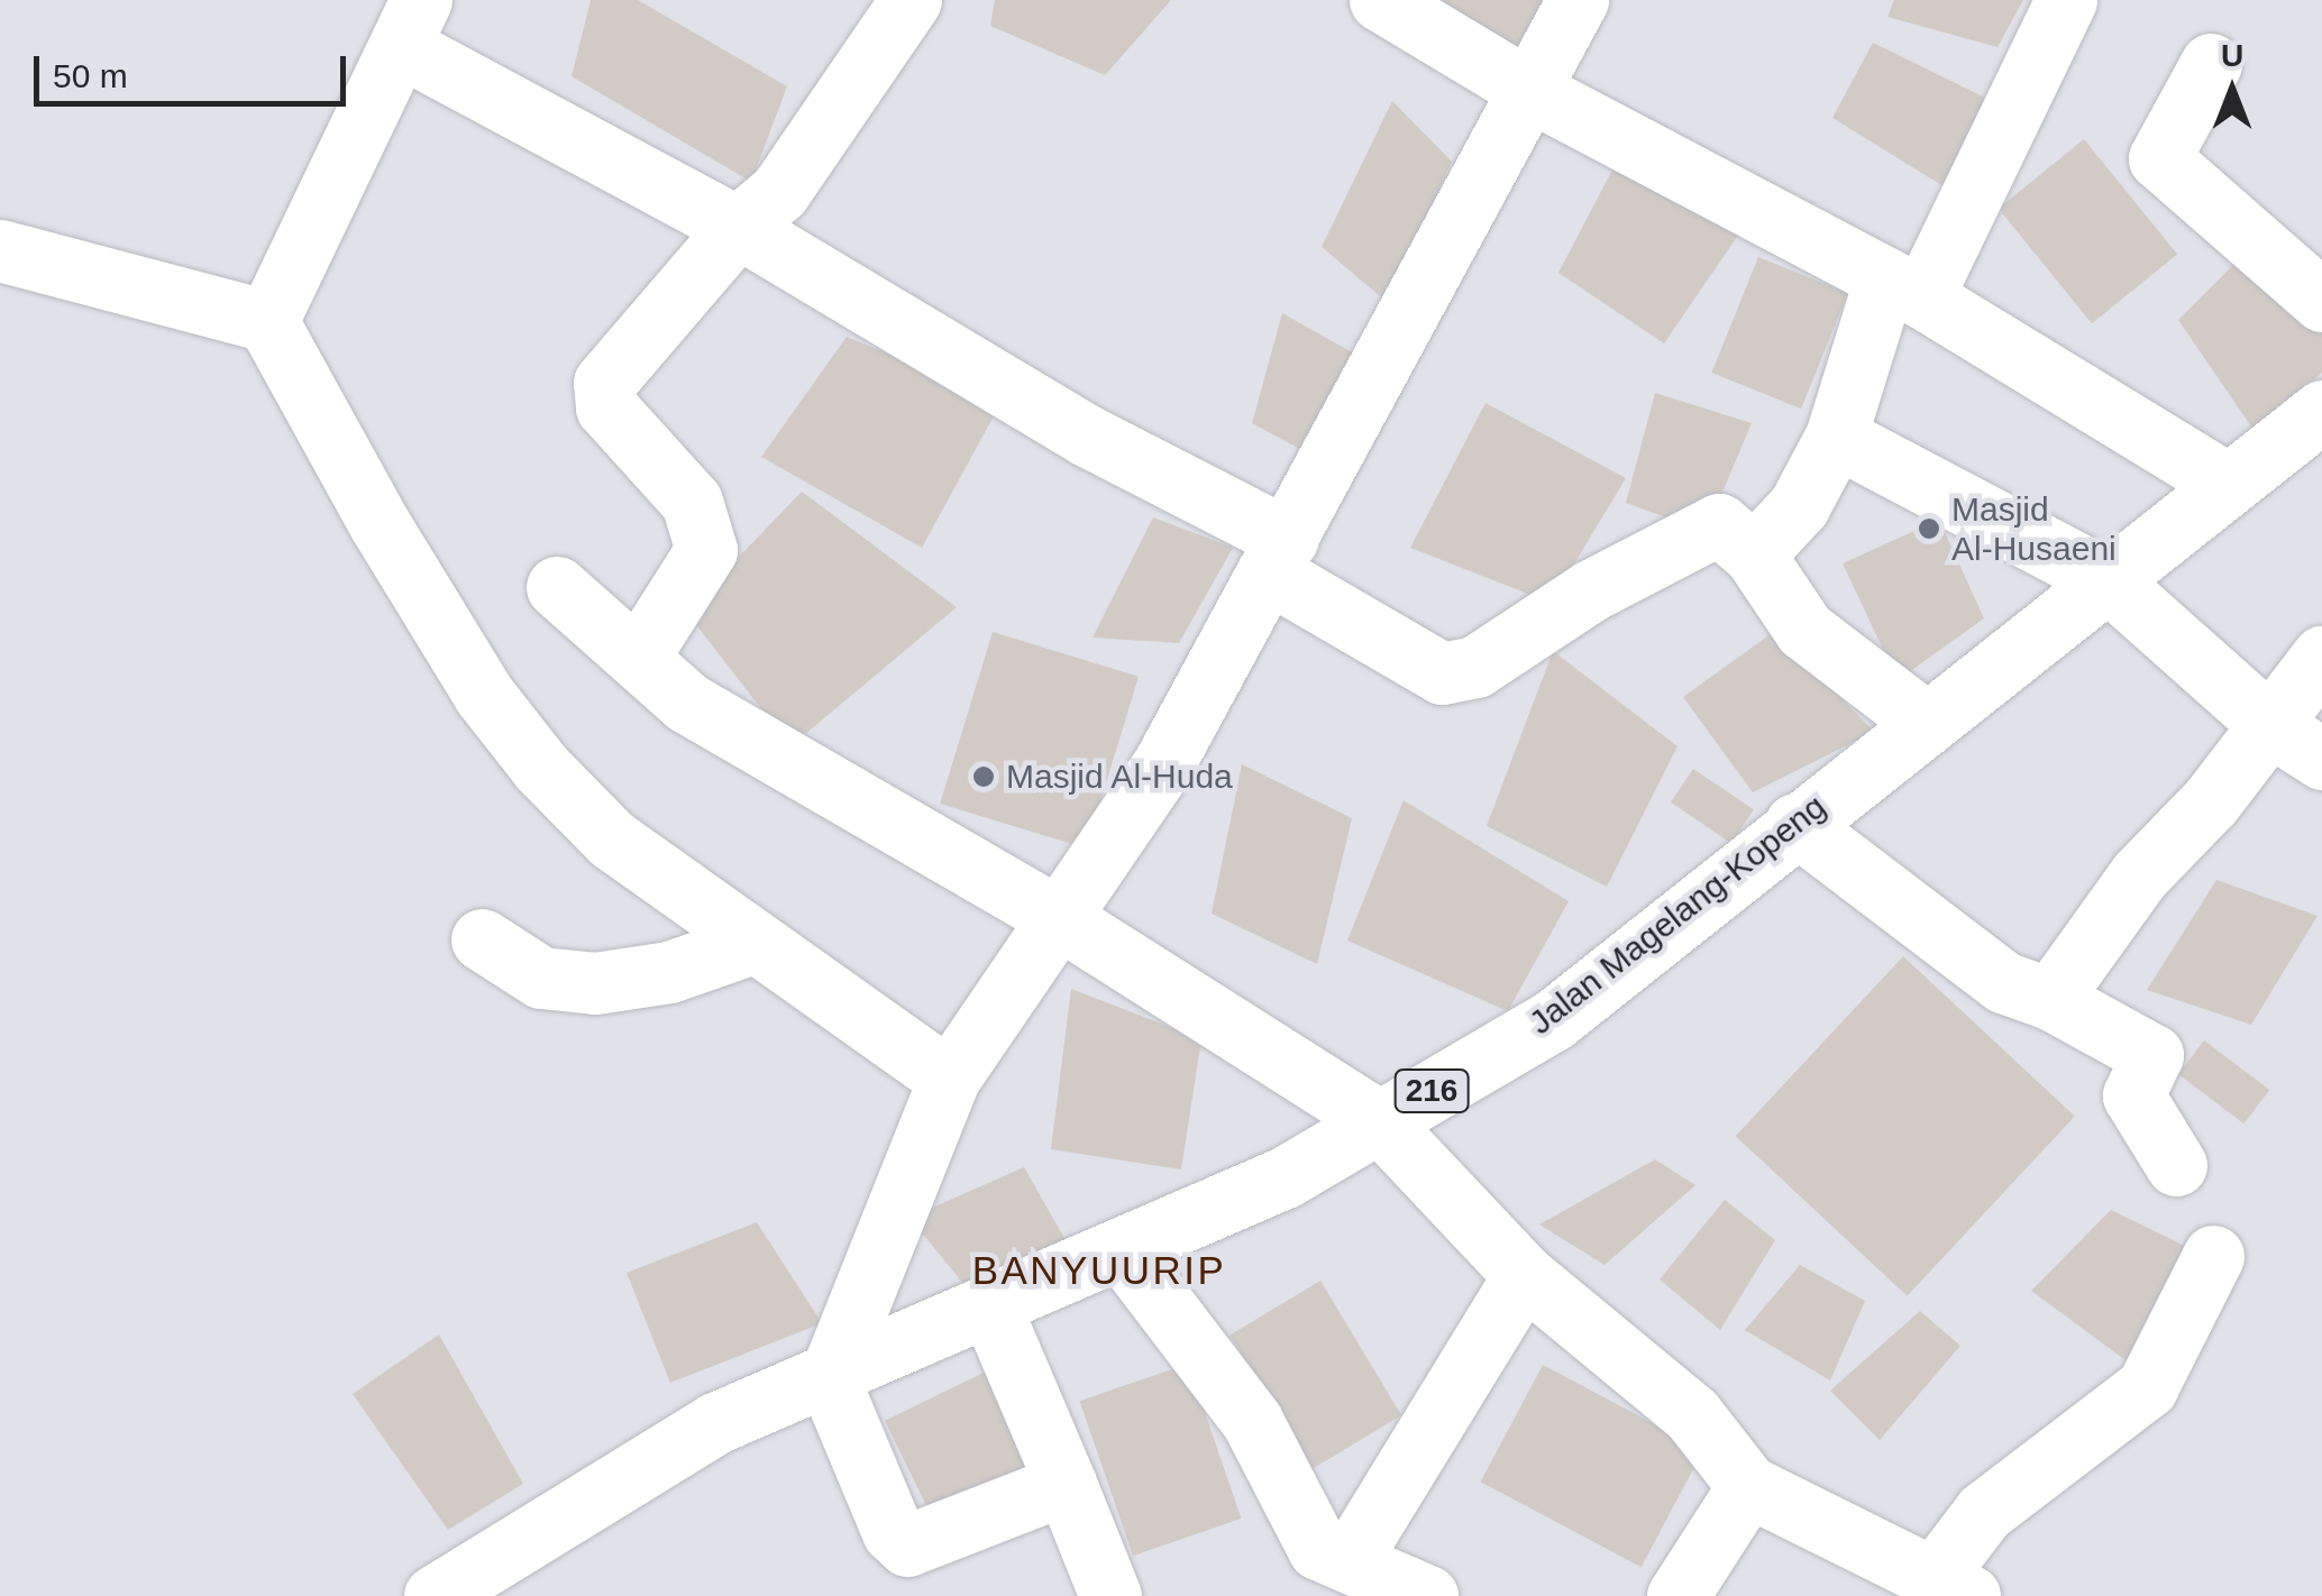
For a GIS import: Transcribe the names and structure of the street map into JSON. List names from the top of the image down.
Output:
{
  "streets": {
    "street": ["Jalan Magelang-Kopeng", "216"]
  },
  "districts": ["BANYUURIP"],
  "places": ["Masjid Al-Husaeni", "Masjid Al-Huda"],
  "scale_bar": "50 m",
  "north": "top"
}
